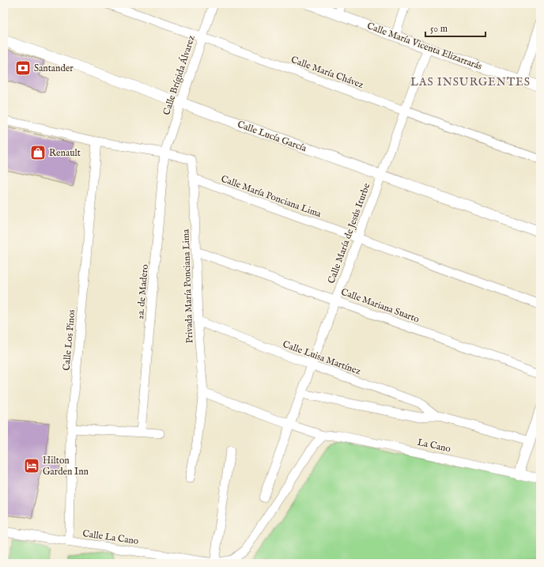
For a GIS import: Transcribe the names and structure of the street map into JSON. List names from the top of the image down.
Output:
{
  "streets": {
    "street": [
      "Calle María Vicenta Elizarrarás",
      "Calle María Chávez",
      "Calle Brígida Álvarez",
      "Calle Lucía García",
      "Calle María Ponciana Lima",
      "Calle María de Jesús Iturbe",
      "Privada María Ponciana Lima",
      "2a. de Madero",
      "Calle Mariana Suarto",
      "Calle Los Pinos",
      "Calle Luisa Martínez",
      "La Cano",
      "Calle La Cano"
    ]
  },
  "crossings": [
    ["Calle María Vicenta Elizarrarás", "Calle María de Jesús Iturbe"],
    ["Calle María Chávez", "Calle Brígida Álvarez"],
    ["Calle María Chávez", "Calle María de Jesús Iturbe"],
    ["Calle Brígida Álvarez", "Calle Lucía García"],
    ["Calle Brígida Álvarez", "2a. de Madero"],
    ["Calle Lucía García", "Calle María de Jesús Iturbe"],
    ["Calle María Ponciana Lima", "Calle María de Jesús Iturbe"],
    ["Calle María Ponciana Lima", "Privada María Ponciana Lima"],
    ["Calle María de Jesús Iturbe", "Calle Mariana Suarto"],
    ["Calle María de Jesús Iturbe", "Calle Luisa Martínez"],
    ["Calle María de Jesús Iturbe", "La Cano"],
    ["Privada María Ponciana Lima", "Calle Mariana Suarto"],
    ["Privada María Ponciana Lima", "Calle Luisa Martínez"],
    ["Privada María Ponciana Lima", "La Cano"],
    ["Calle Los Pinos", "Calle La Cano"],
    ["La Cano", "Calle La Cano"]
  ],
  "districts": ["LAS INSURGENTES"],
  "places": {
    "bank": ["Santander"],
    "shop": ["Renault"],
    "hotel": ["Hilton Garden Inn"]
  },
  "scale_bar": "50 m"
}
